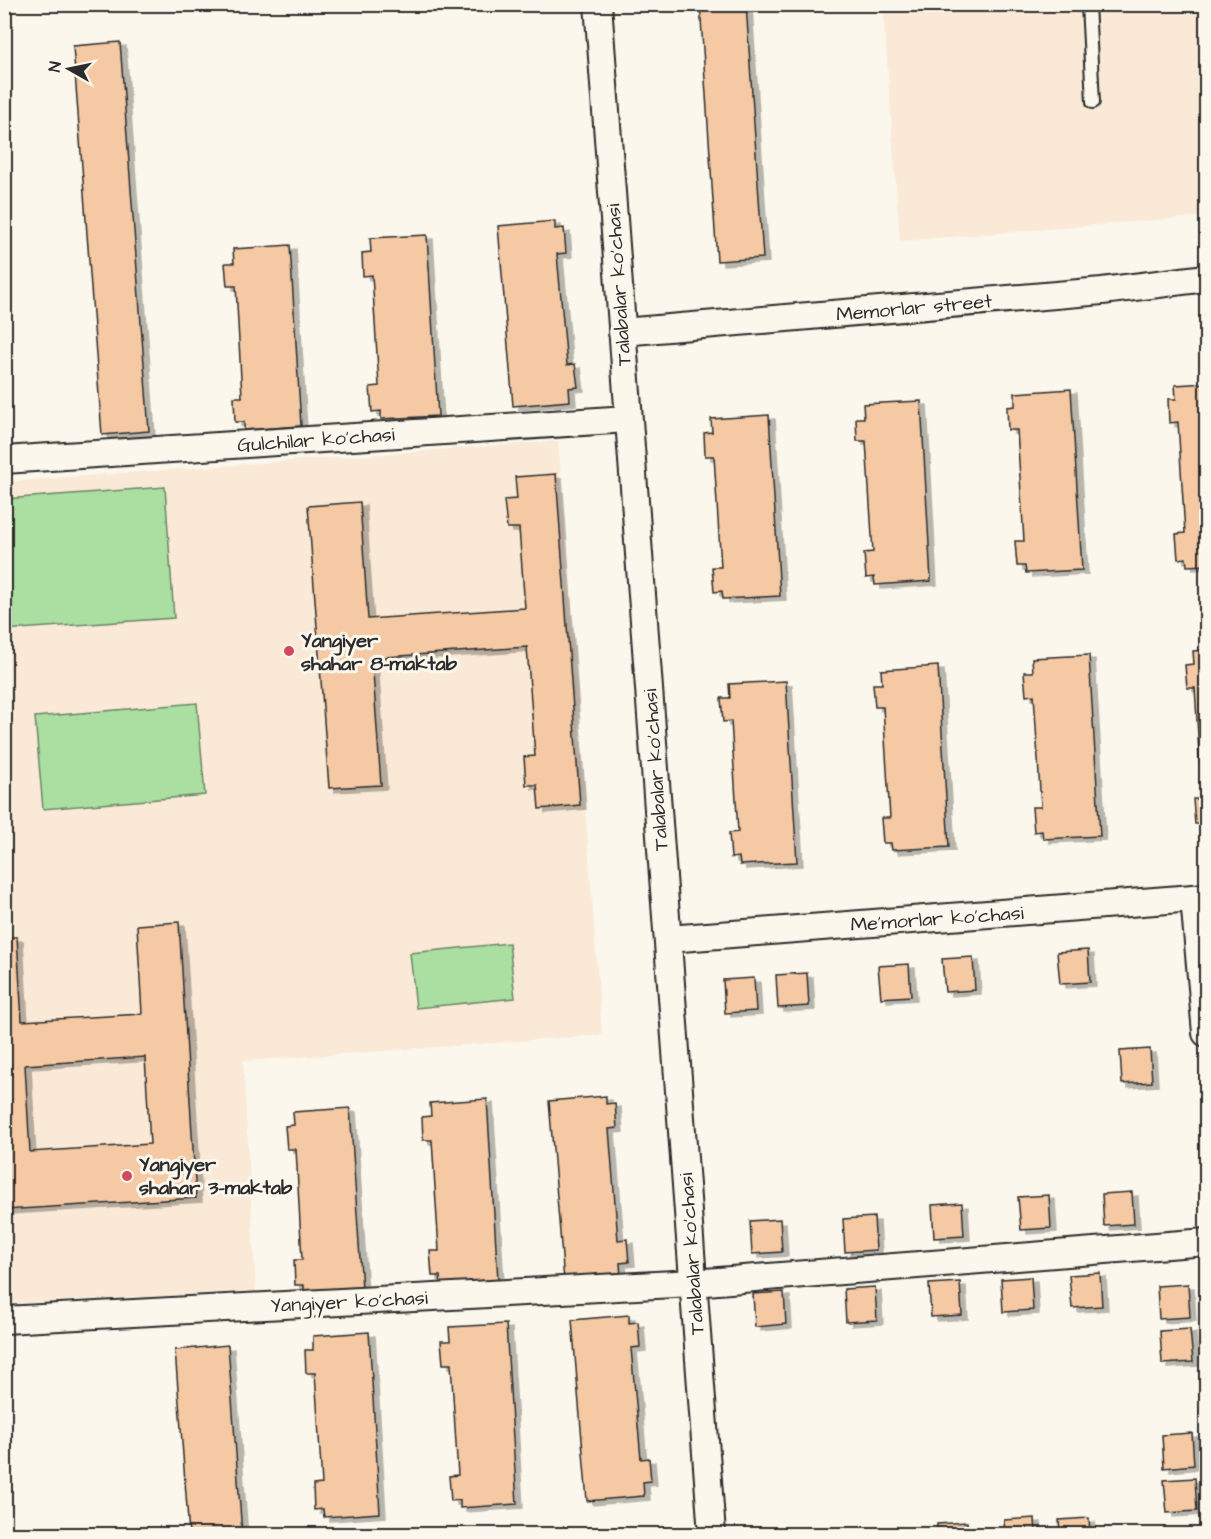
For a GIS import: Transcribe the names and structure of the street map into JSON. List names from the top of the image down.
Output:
{
  "streets": {
    "street": [
      "Talabalar ko'chasi",
      "Memorlar street",
      "Gulchilar ko'chasi",
      "Me'morlar ko'chasi",
      "Yangiyer ko'chasi"
    ]
  },
  "crossings": [
    ["Talabalar ko'chasi", "Memorlar street"],
    ["Talabalar ko'chasi", "Gulchilar ko'chasi"],
    ["Talabalar ko'chasi", "Me'morlar ko'chasi"],
    ["Talabalar ko'chasi", "Yangiyer ko'chasi"]
  ],
  "places": ["Yangiyer shahar 8-maktab", "Yangiyer shahar 3-maktab"],
  "north": "left"
}
